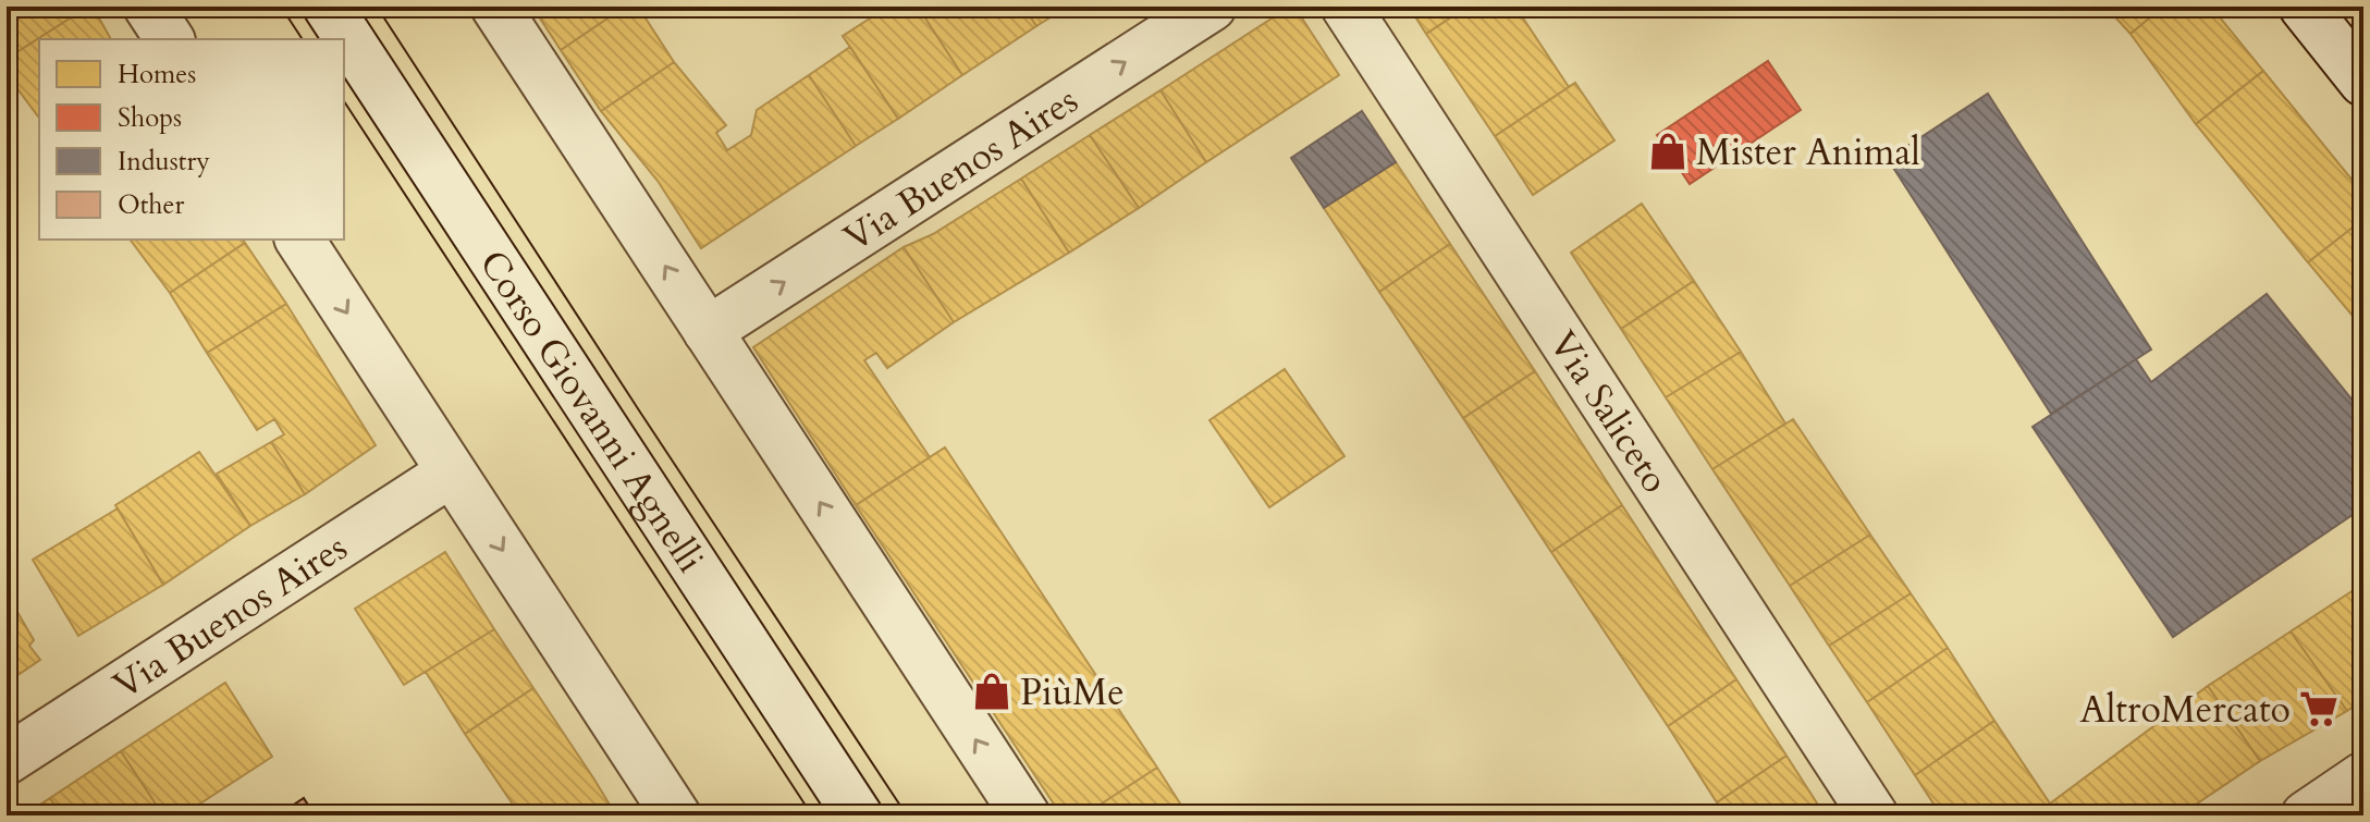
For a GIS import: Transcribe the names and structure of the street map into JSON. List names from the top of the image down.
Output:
{
  "streets": {
    "street": ["Via Buenos Aires", "Corso Giovanni Agnelli", "Via Saliceto"]
  },
  "one_way": ["Via Buenos Aires"],
  "places": {
    "shop": ["Mister Animal", "PiùMe"],
    "supermarket": ["AltroMercato"]
  },
  "legend": [
    "Homes",
    "Shops",
    "Industry",
    "Other"
  ]
}
